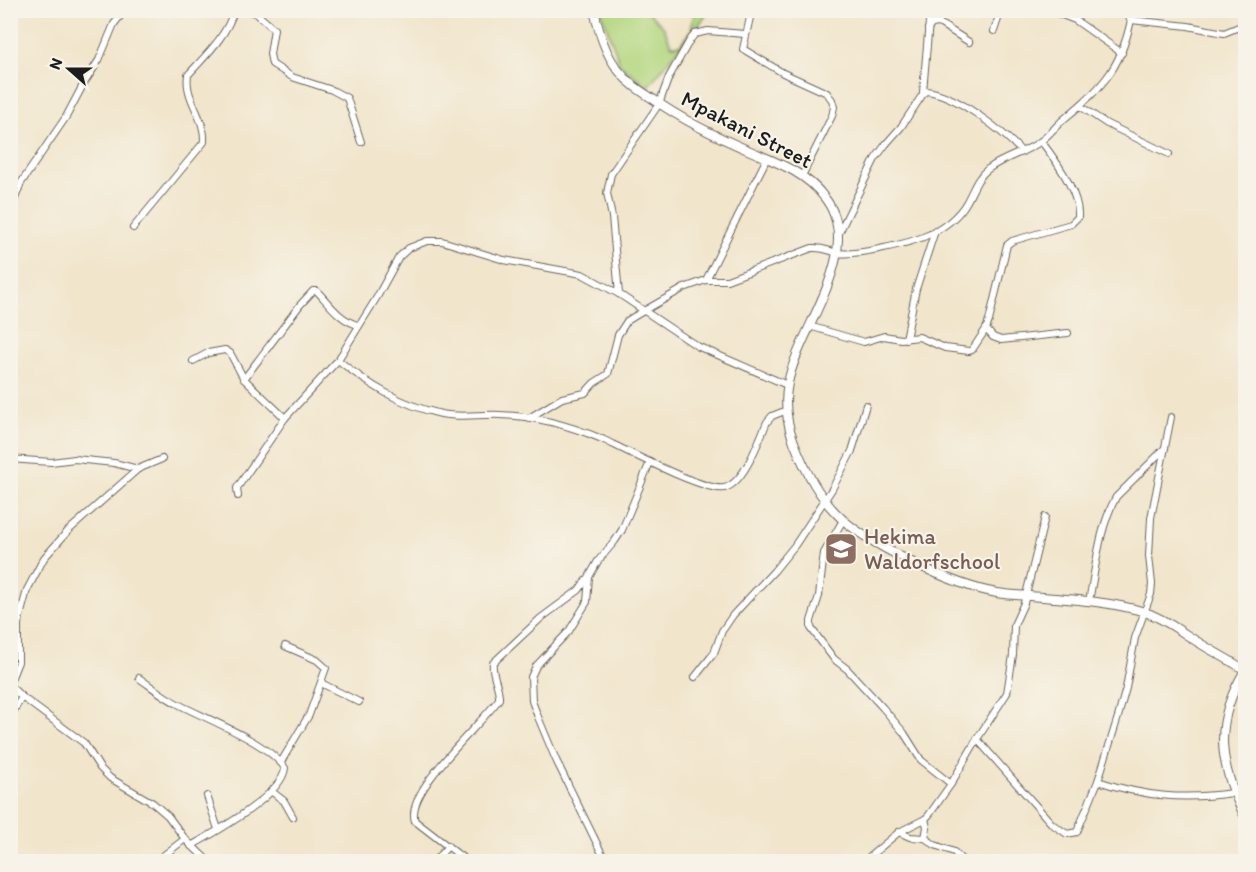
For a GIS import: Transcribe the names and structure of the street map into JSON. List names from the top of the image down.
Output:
{
  "streets": {
    "street": ["Mpakani Street"]
  },
  "places": {
    "school or university": ["Hekima Waldorfschool"]
  },
  "north": "left"
}
